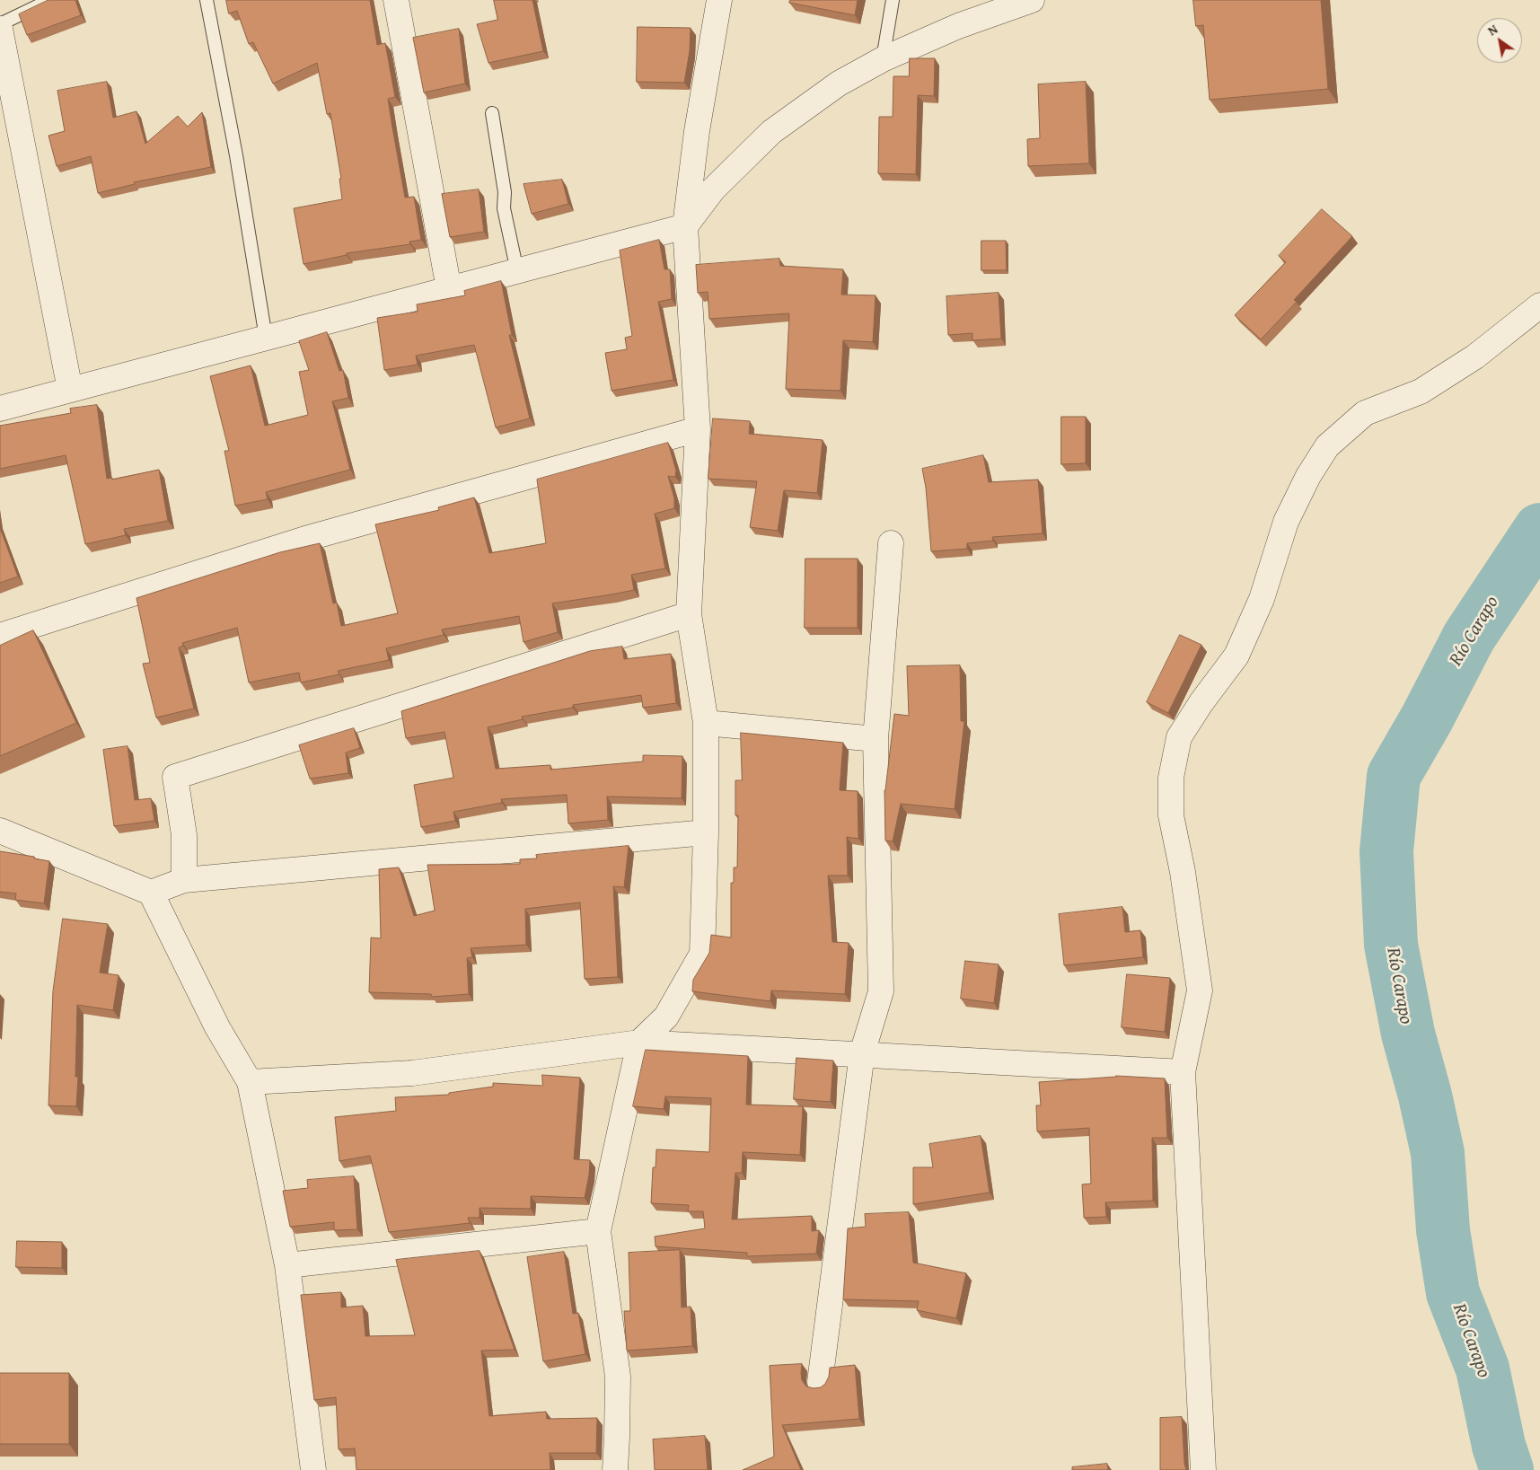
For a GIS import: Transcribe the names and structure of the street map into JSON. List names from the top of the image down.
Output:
{
  "water": ["Río Carapo"],
  "north": "top left"
}
